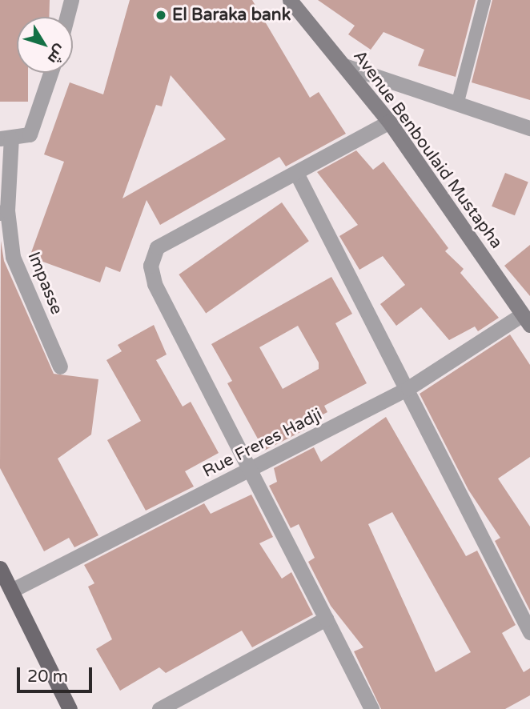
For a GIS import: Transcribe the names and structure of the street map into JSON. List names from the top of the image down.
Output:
{
  "streets": {
    "main road": ["Avenue Benboulaid Mustapha"],
    "street": ["Impasse", "Rue Freres Hadji"]
  },
  "crossings": [
    ["Avenue Benboulaid Mustapha", "Rue Freres Hadji"]
  ],
  "places": ["El Baraka bank"],
  "scale_bar": "20 m",
  "north": "bottom right"
}
